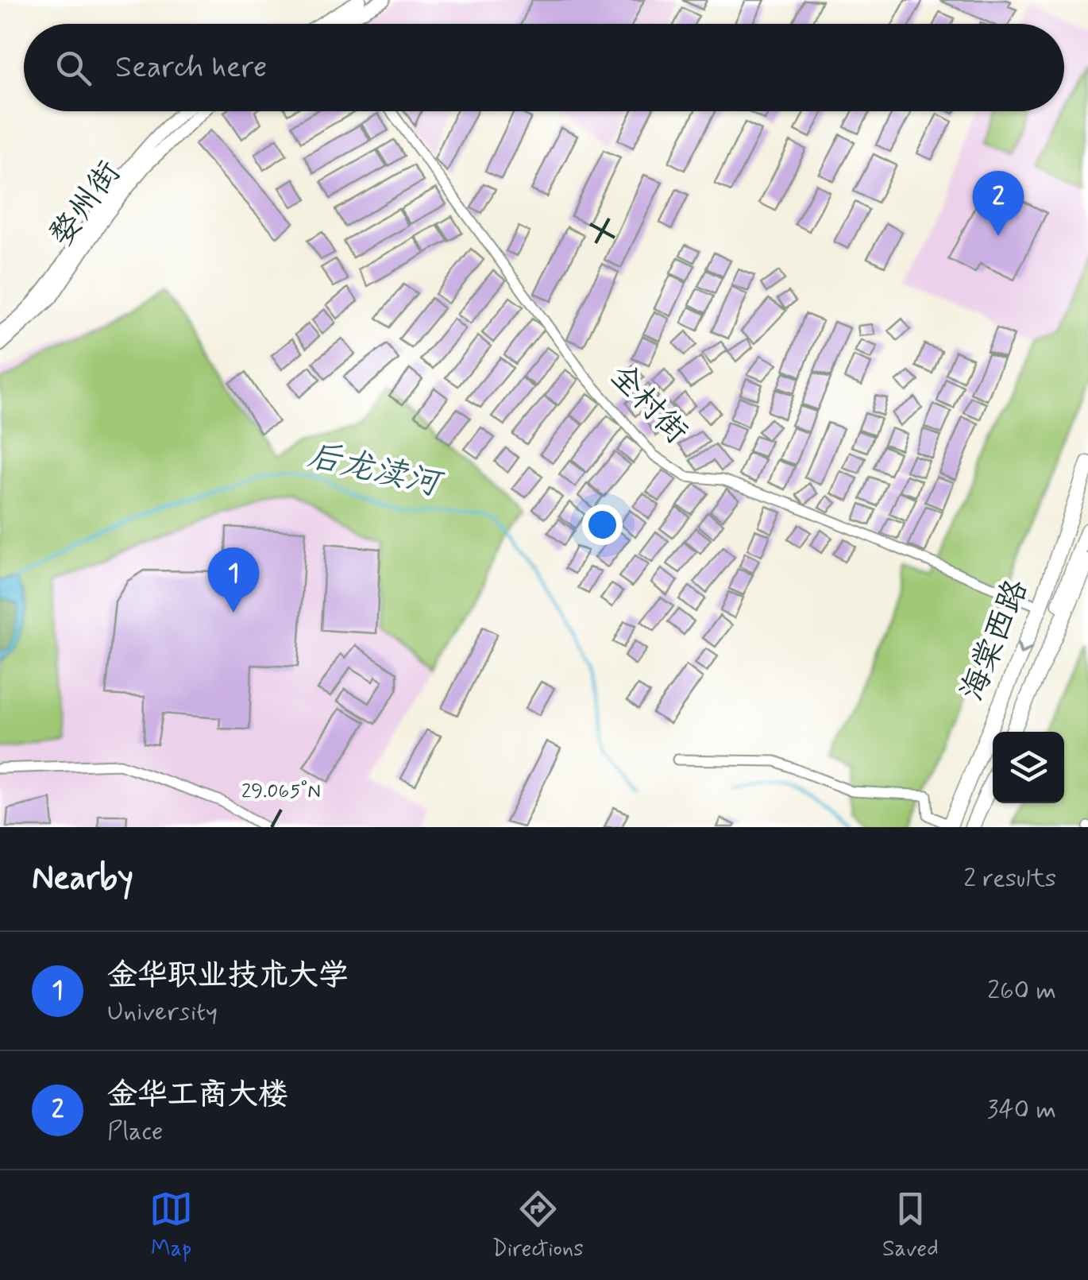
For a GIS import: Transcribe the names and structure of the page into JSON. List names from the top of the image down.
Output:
{
  "streets": {
    "main road": ["婺州街", "海棠西路"],
    "street": ["全村街"]
  },
  "crossings": [
    ["全村街", "海棠西路"]
  ],
  "water": ["后龙渎河"],
  "page": {
    "search": "Search here",
    "pins": ["2", "1"],
    "heading": ["Nearby", "2 results"],
    "list": [
      {
        "mark": "1",
        "name": "金华职业技术大学",
        "note": "University",
        "value": "260 m"
      },
      {
        "mark": "2",
        "name": "金华工商大楼",
        "note": "Place",
        "value": "340 m"
      }
    ],
    "nav": ["Map", "Directions", "Saved"]
  },
  "coordinates": ["29.065°N"]
}
